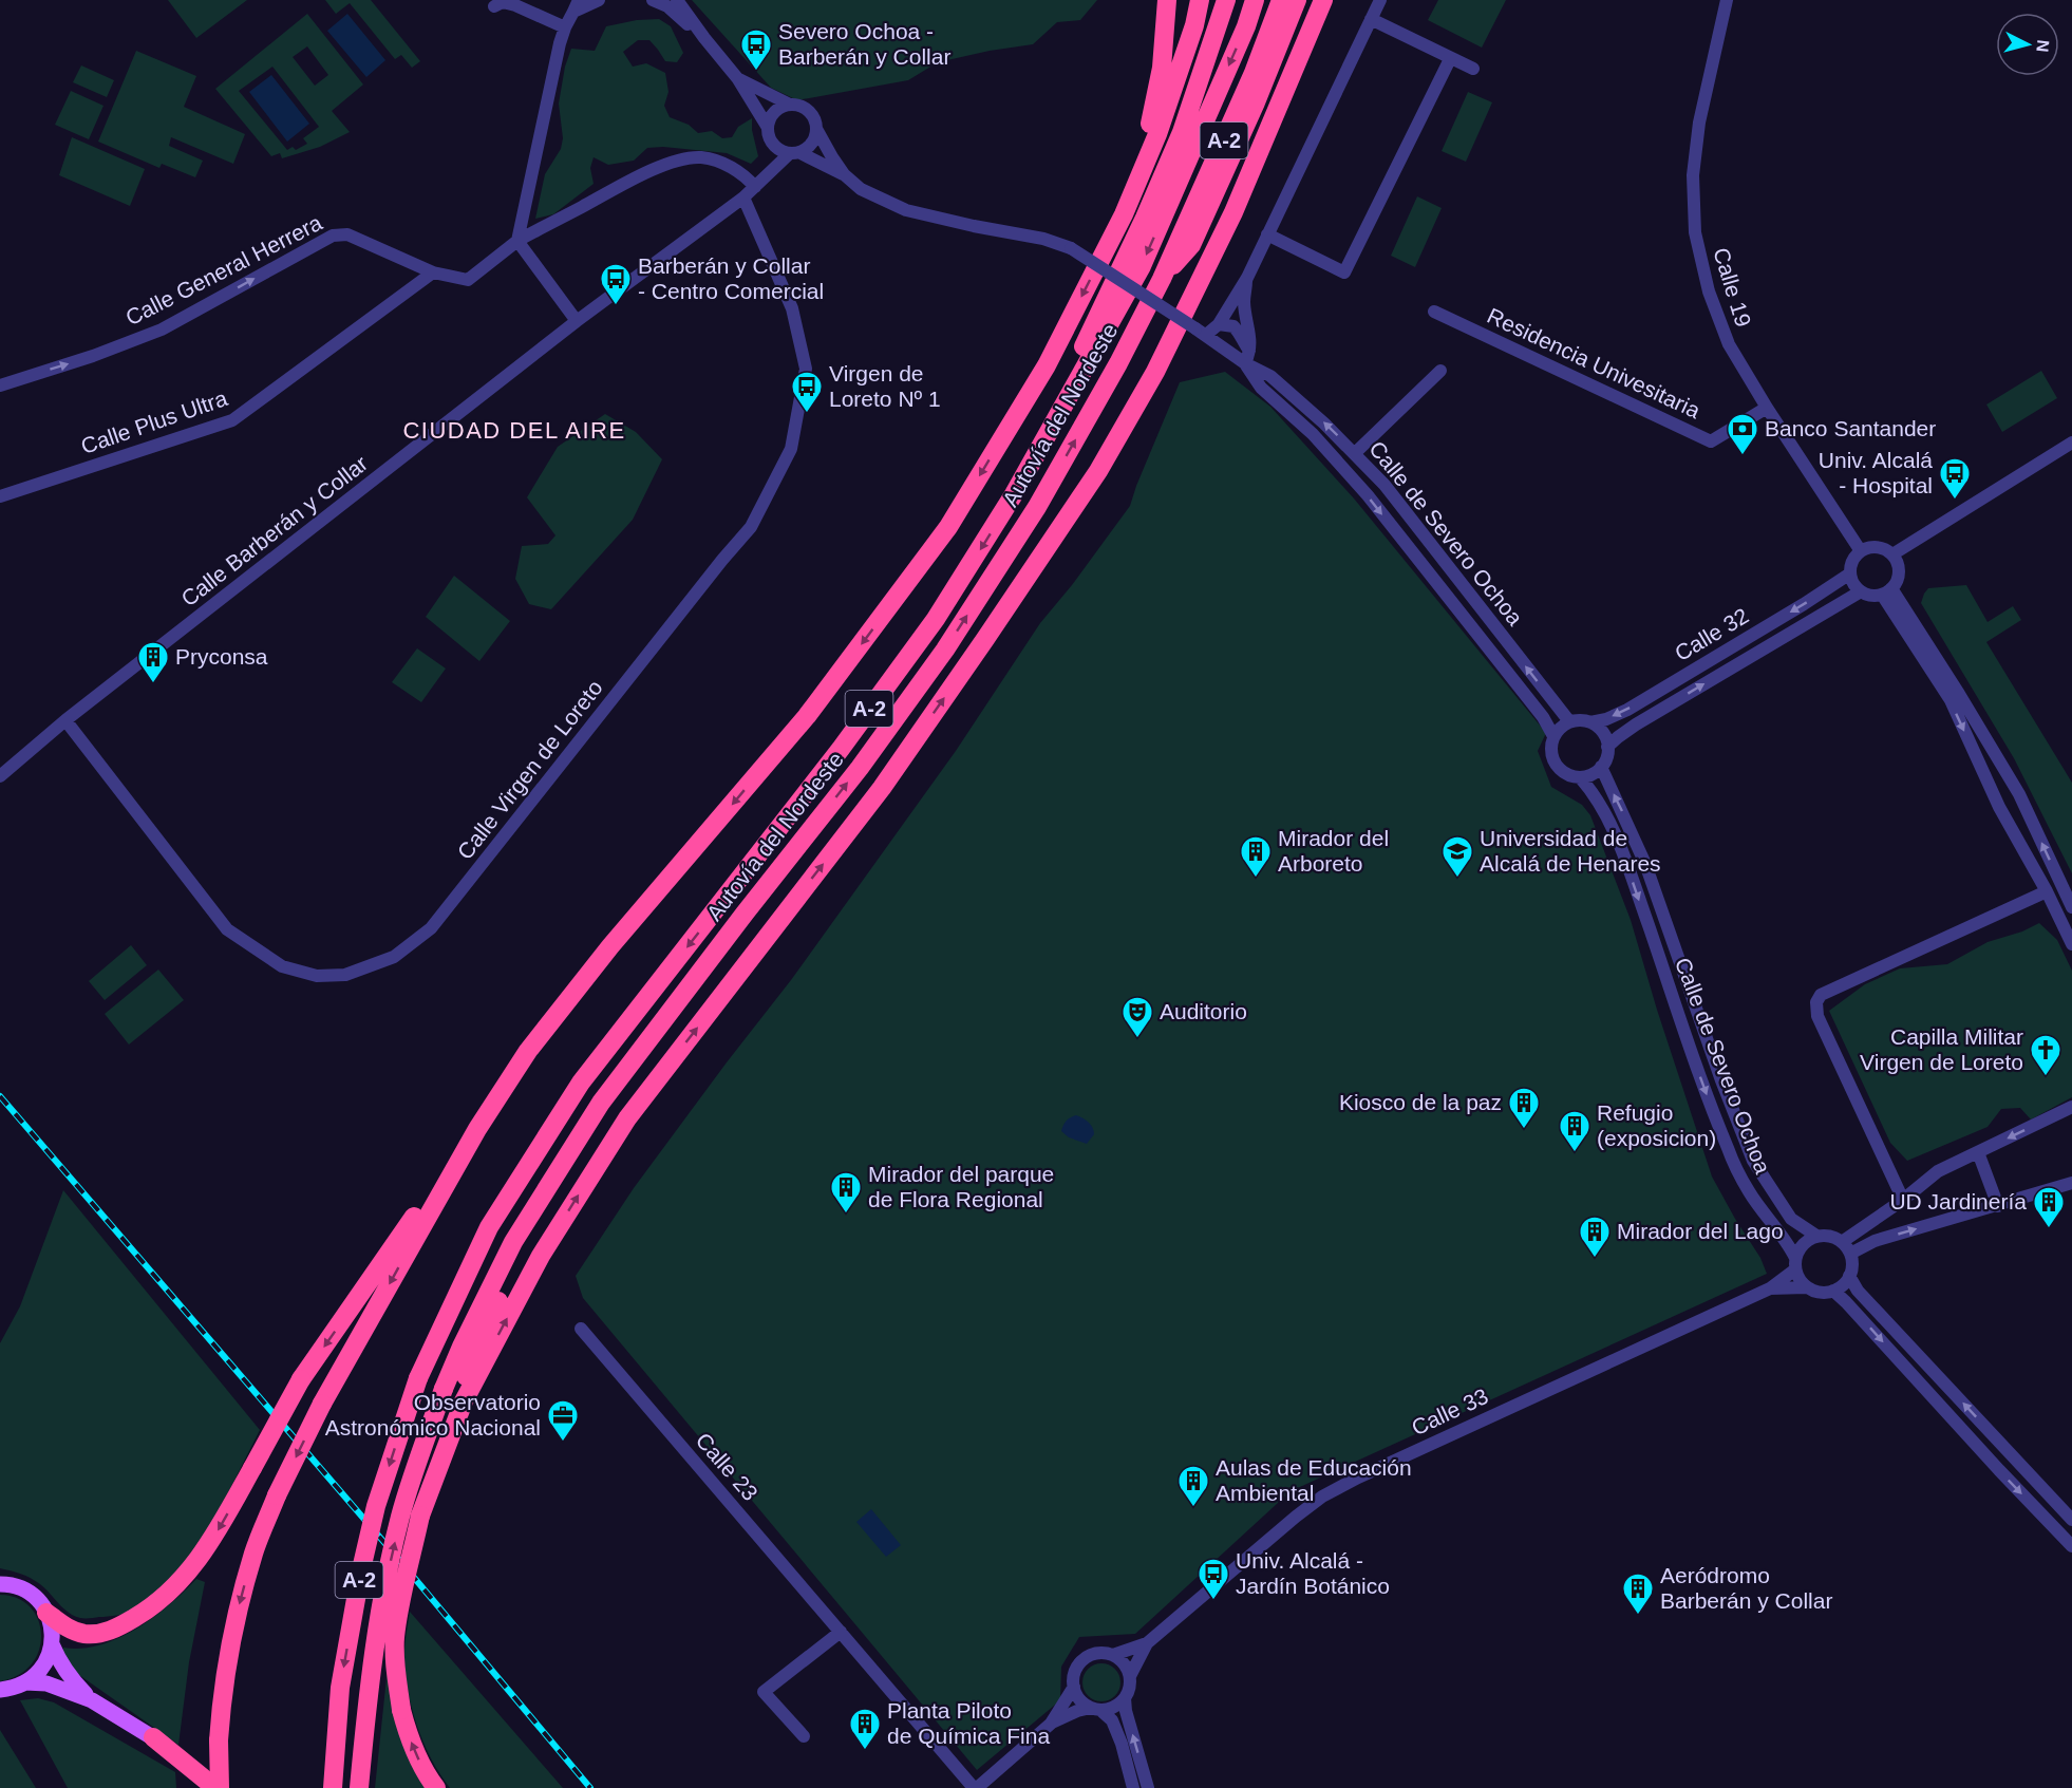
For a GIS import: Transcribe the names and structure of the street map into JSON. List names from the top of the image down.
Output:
{
  "streets": {
    "highway": ["A-2", "Autovía del Nordeste"],
    "street": [
      "Calle General Herrera",
      "Calle 19",
      "Residencia Univesitaria",
      "Calle Plus Ultra",
      "Calle Barberán y Collar",
      "Calle de Severo Ochoa",
      "Calle 32",
      "Calle Virgen de Loreto",
      "Calle 33",
      "Calle 23"
    ]
  },
  "crossings": [
    ["A-2", "Autovía del Nordeste"],
    ["Calle General Herrera", "Calle Plus Ultra"],
    ["Calle 19", "Residencia Univesitaria"],
    ["Calle 19", "Calle 32"],
    ["Calle Barberán y Collar", "Calle de Severo Ochoa"],
    ["Calle Barberán y Collar", "Calle Virgen de Loreto"],
    ["Calle de Severo Ochoa", "Calle 32"],
    ["Calle de Severo Ochoa", "Calle 33"]
  ],
  "one_way": ["Calle General Herrera"],
  "districts": ["CIUDAD DEL AIRE"],
  "places": {
    "bus stop": [
      "Severo Ochoa - Barberán y Collar",
      "Barberán y Collar - Centro Comercial",
      "Virgen de Loreto Nº 1",
      "Univ. Alcalá - Hospital",
      "Univ. Alcalá - Jardín Botánico"
    ],
    "bank": ["Banco Santander"],
    "building": [
      "Pryconsa",
      "Mirador del Arboreto",
      "Kiosco de la paz",
      "Refugio (exposicion)",
      "Mirador del parque de Flora Regional",
      "UD Jardinería",
      "Mirador del Lago",
      "Aulas de Educación Ambiental",
      "Aeródromo Barberán y Collar",
      "Planta Piloto de Química Fina"
    ],
    "school or university": ["Universidad de Alcalá de Henares"],
    "theatre": ["Auditorio"],
    "church": ["Capilla Militar Virgen de Loreto"],
    "office": ["Observatorio Astronómico Nacional"]
  },
  "north": "right"
}
